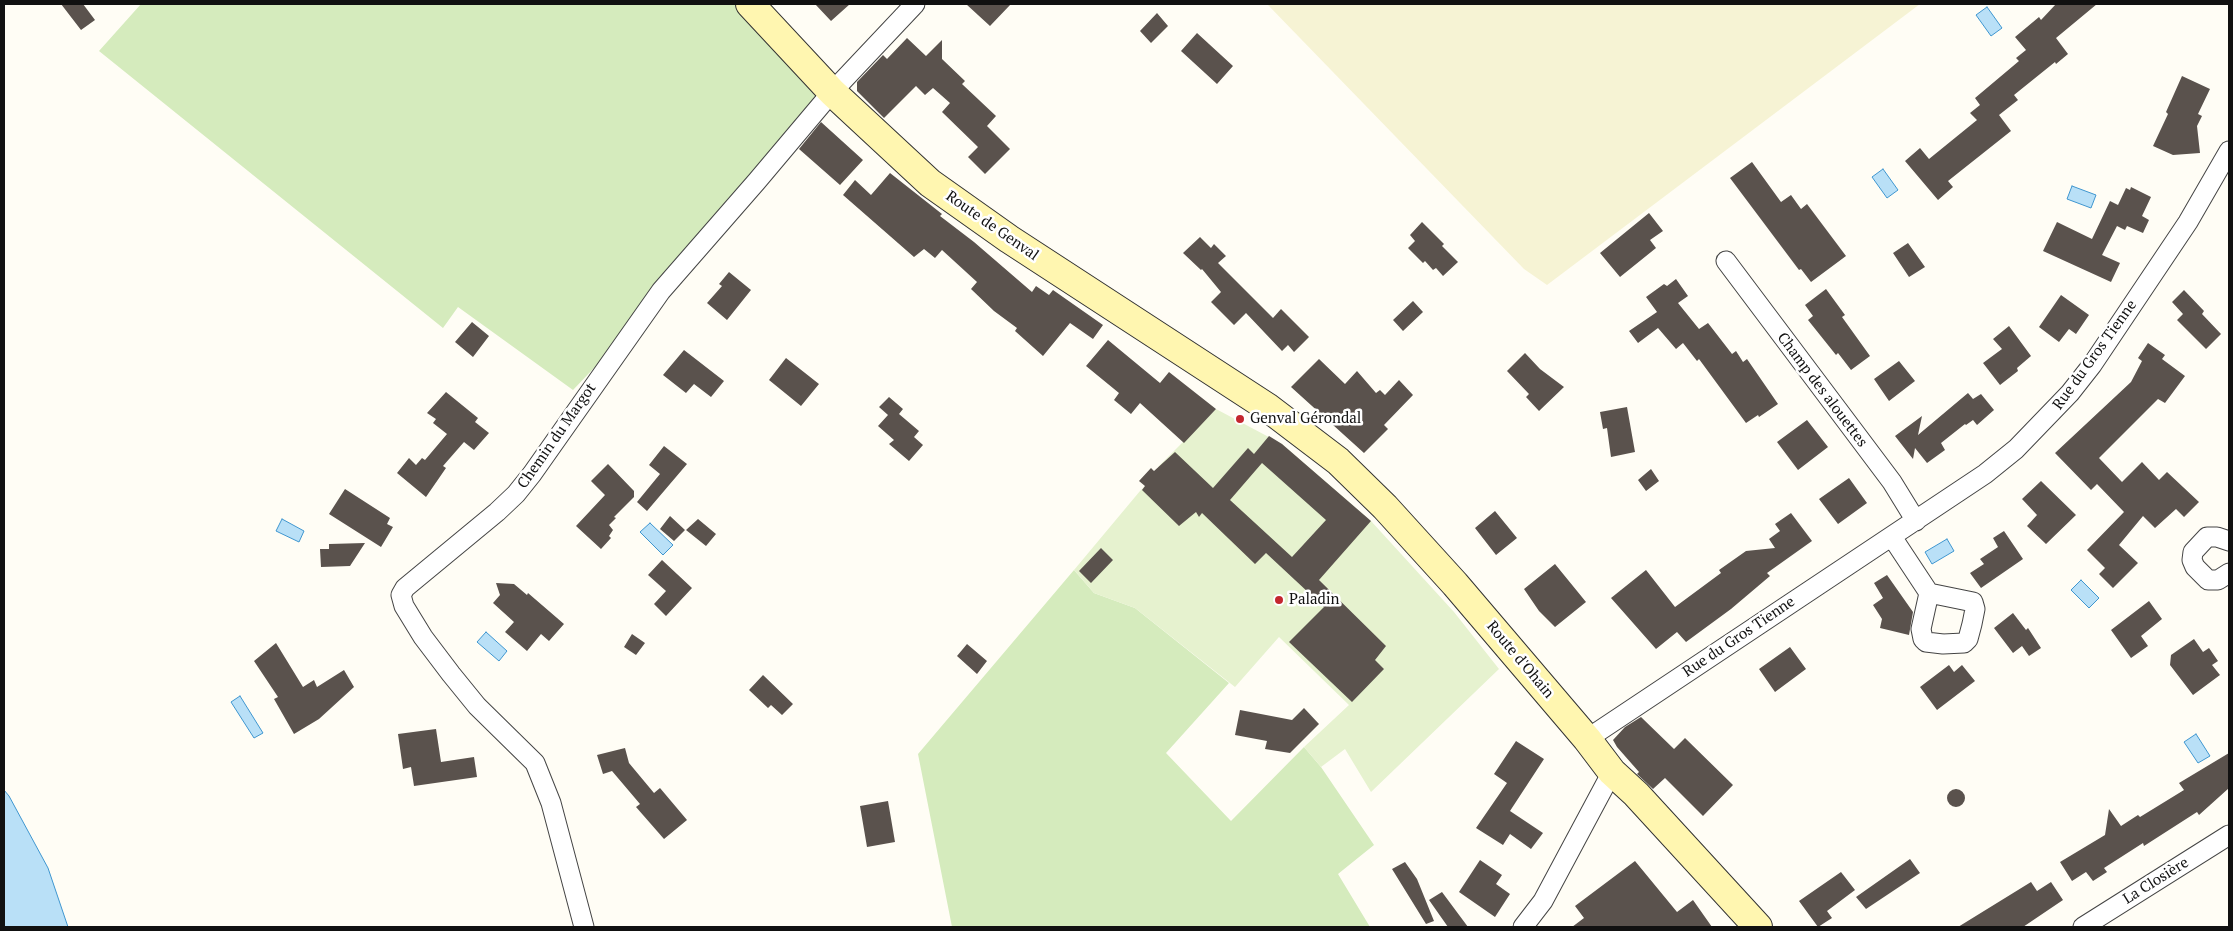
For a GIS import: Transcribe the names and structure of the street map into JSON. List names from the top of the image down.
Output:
{
  "streets": {
    "main road": ["Route de Genval", "Route d'Ohain"],
    "street": [
      "Rue du Gros Tienne",
      "Champ des alouettes",
      "Chemin du Margot",
      "La Closière"
    ]
  },
  "crossings": [
    ["Route de Genval", "Chemin du Margot"],
    ["Route de Genval", "Route d'Ohain"],
    ["Rue du Gros Tienne", "Champ des alouettes"],
    ["Rue du Gros Tienne", "Route d'Ohain"]
  ],
  "places": ["Genval Gérondal", "Paladin"]
}
